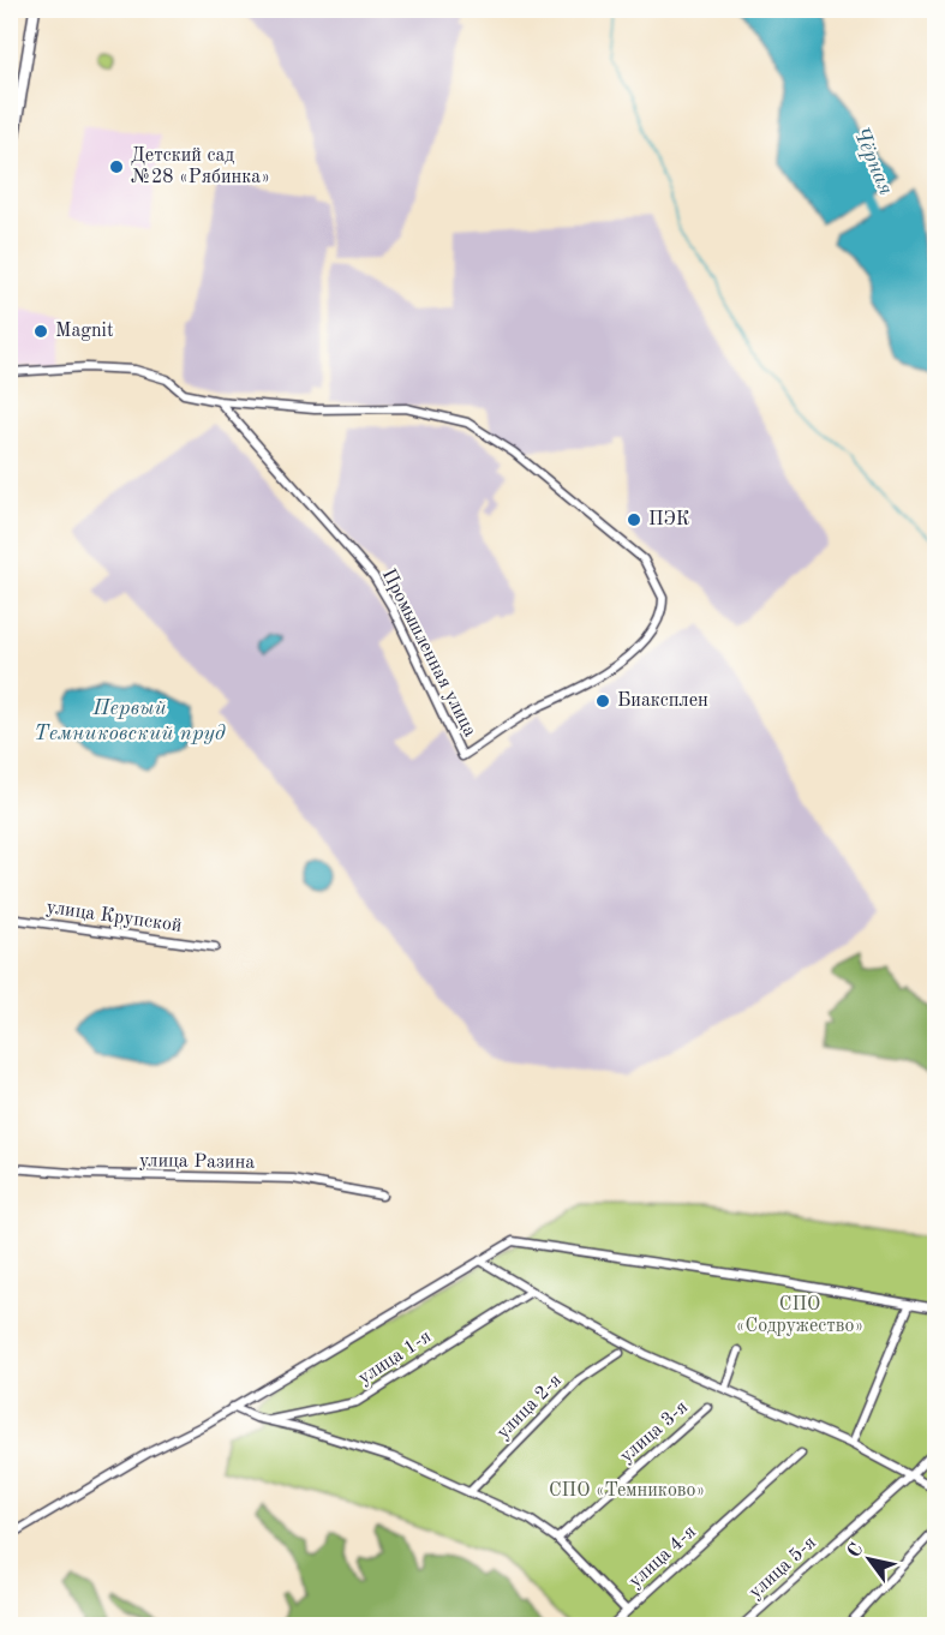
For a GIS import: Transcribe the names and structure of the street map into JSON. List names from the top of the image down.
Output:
{
  "streets": {
    "street": [
      "Промышленная улица",
      "улица Крупской",
      "улица Разина",
      "улица 1-я",
      "улица 2-я",
      "улица 3-я",
      "улица 4-я",
      "улица 5-я"
    ]
  },
  "water": ["Чёрная", "Первый Темниковский пруд"],
  "parks": ["СПО «Содружество»", "СПО «Темниково»"],
  "places": [
    "Детский сад №28 «Рябинка»",
    "Magnit",
    "ПЭК",
    "Биаксплен"
  ],
  "north": "top left"
}
